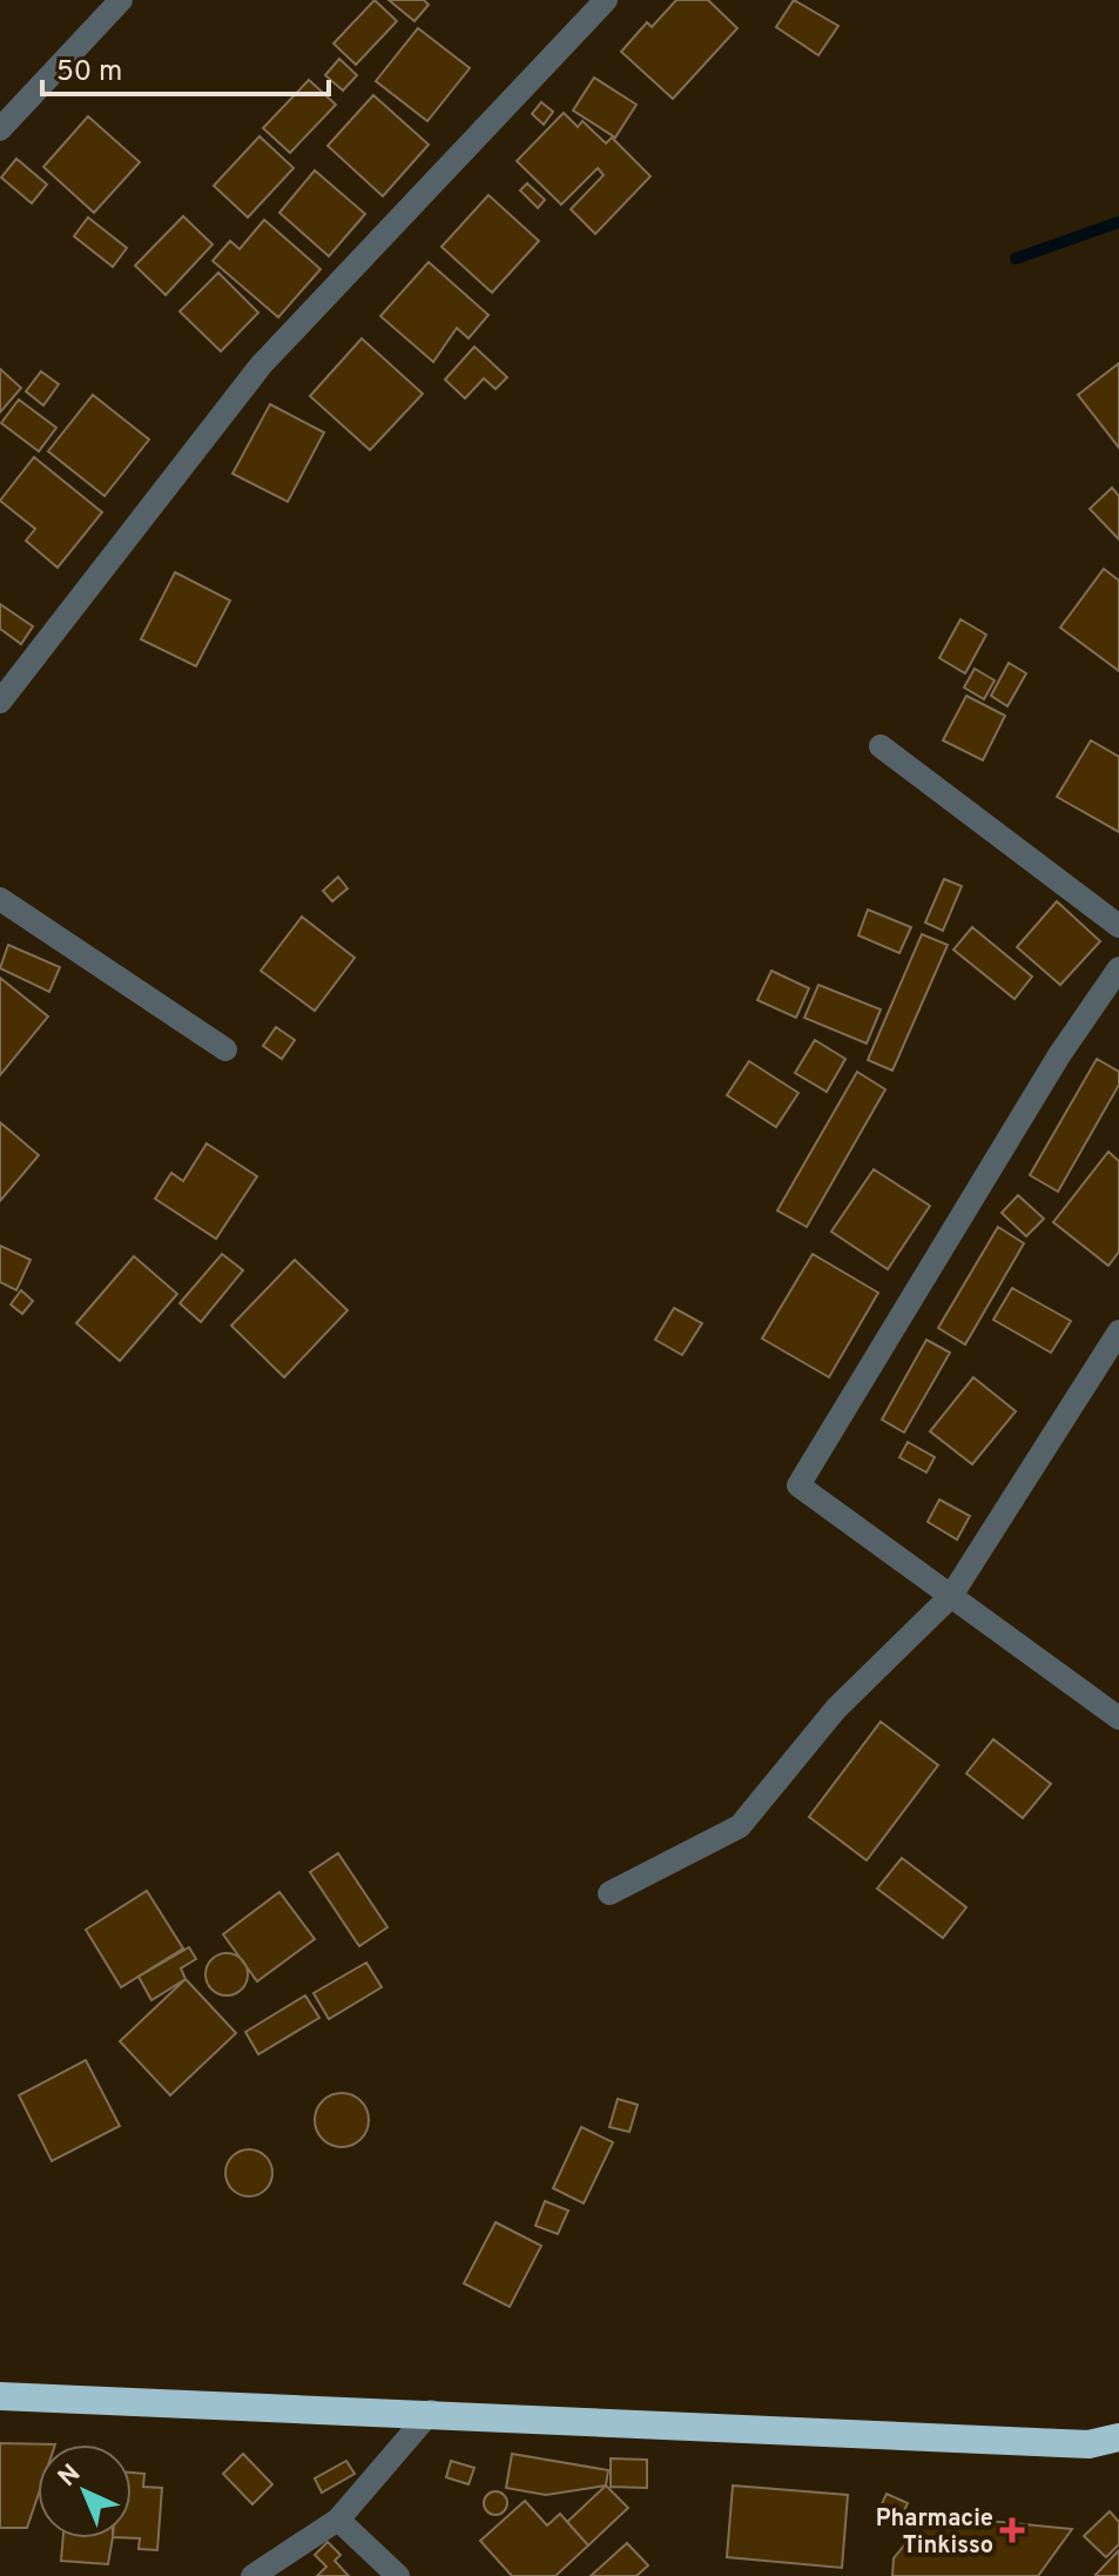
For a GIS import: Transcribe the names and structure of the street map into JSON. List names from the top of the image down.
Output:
{
  "places": {
    "health": ["Pharmacie Tinkisso"]
  },
  "scale_bar": "50 m",
  "north": "top left"
}
